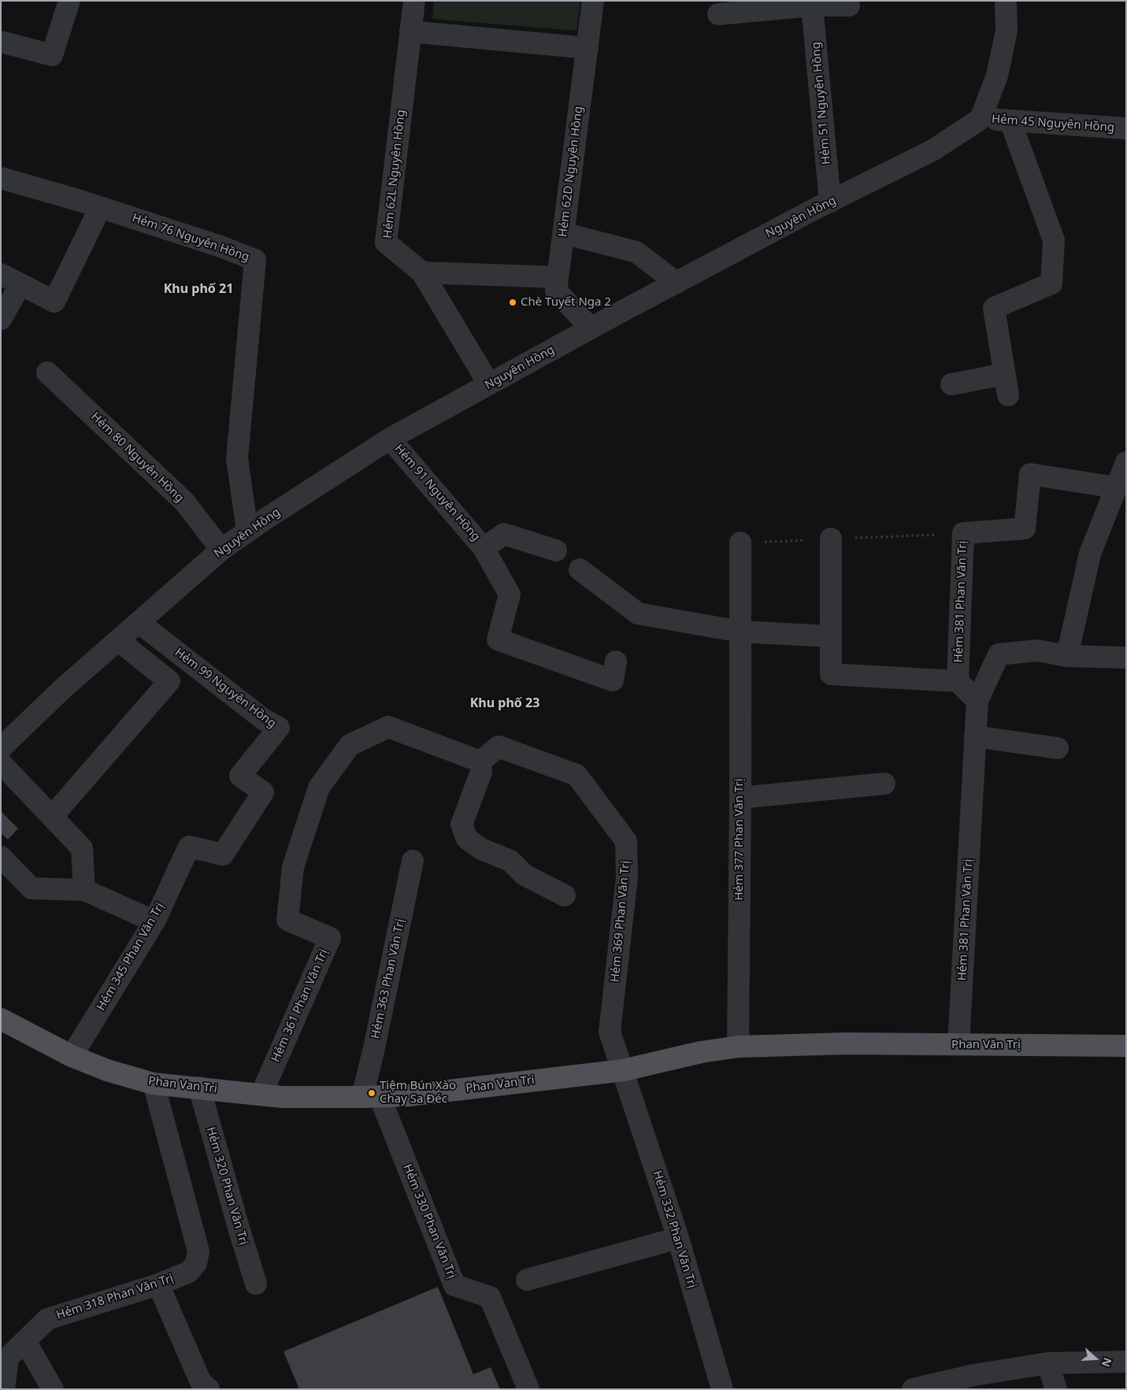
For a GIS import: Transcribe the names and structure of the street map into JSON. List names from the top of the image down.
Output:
{
  "streets": {
    "main road": ["Phan Văn Trị", "Phan Van Tri"],
    "street": [
      "Hẻm 51 Nguyên Hồng",
      "Hẻm 45 Nguyên Hồng",
      "Hẻm 62D Nguyên Hồng",
      "Hẻm 62L Nguyên Hồng",
      "Nguyên Hồng",
      "Hẻm 76 Nguyên Hồng",
      "Hẻm 80 Nguyên Hồng",
      "Hẻm 91 Nguyên Hồng",
      "Hẻm 381 Phan Văn Trị",
      "Hẻm 99 Nguyên Hồng",
      "Hẻm 377 Phan Văn Trị",
      "Hẻm 369 Phan Văn Trị",
      "Hẻm 345 Phan Văn Trị",
      "Hẻm 363 Phan Văn Trị",
      "Hẻm 361 Phan Văn Trị",
      "Hẻm 320 Phan Văn Trị",
      "Hẻm 330 Phan Văn Trị",
      "Hẻm 332 Phan Văn Trị",
      "Hẻm 318 Phan Văn Trị"
    ]
  },
  "crossings": [
    ["Hẻm 51 Nguyên Hồng", "Nguyên Hồng"],
    ["Hẻm 45 Nguyên Hồng", "Nguyên Hồng"],
    ["Hẻm 62D Nguyên Hồng", "Nguyên Hồng"],
    ["Hẻm 62L Nguyên Hồng", "Nguyên Hồng"],
    ["Nguyên Hồng", "Hẻm 76 Nguyên Hồng"],
    ["Nguyên Hồng", "Hẻm 80 Nguyên Hồng"],
    ["Nguyên Hồng", "Hẻm 91 Nguyên Hồng"],
    ["Nguyên Hồng", "Hẻm 99 Nguyên Hồng"],
    ["Hẻm 381 Phan Văn Trị", "Phan Văn Trị"],
    ["Hẻm 381 Phan Văn Trị", "Phan Van Tri"],
    ["Hẻm 99 Nguyên Hồng", "Hẻm 345 Phan Văn Trị"],
    ["Hẻm 377 Phan Văn Trị", "Phan Van Tri"],
    ["Hẻm 369 Phan Văn Trị", "Hẻm 361 Phan Văn Trị"],
    ["Hẻm 369 Phan Văn Trị", "Phan Van Tri"],
    ["Hẻm 369 Phan Văn Trị", "Hẻm 332 Phan Văn Trị"],
    ["Hẻm 345 Phan Văn Trị", "Phan Van Tri"],
    ["Hẻm 363 Phan Văn Trị", "Phan Van Tri"],
    ["Hẻm 363 Phan Văn Trị", "Hẻm 330 Phan Văn Trị"],
    ["Hẻm 361 Phan Văn Trị", "Phan Van Tri"],
    ["Phan Văn Trị", "Phan Van Tri"],
    ["Phan Van Tri", "Hẻm 320 Phan Văn Trị"],
    ["Phan Van Tri", "Hẻm 330 Phan Văn Trị"],
    ["Phan Van Tri", "Hẻm 332 Phan Văn Trị"],
    ["Phan Van Tri", "Hẻm 318 Phan Văn Trị"]
  ],
  "districts": ["Khu phố 21", "Khu phố 23"],
  "places": ["Chè Tuyết Nga 2", "Tiệm Bún Xào Chay Sa Đéc"],
  "north": "right"
}
